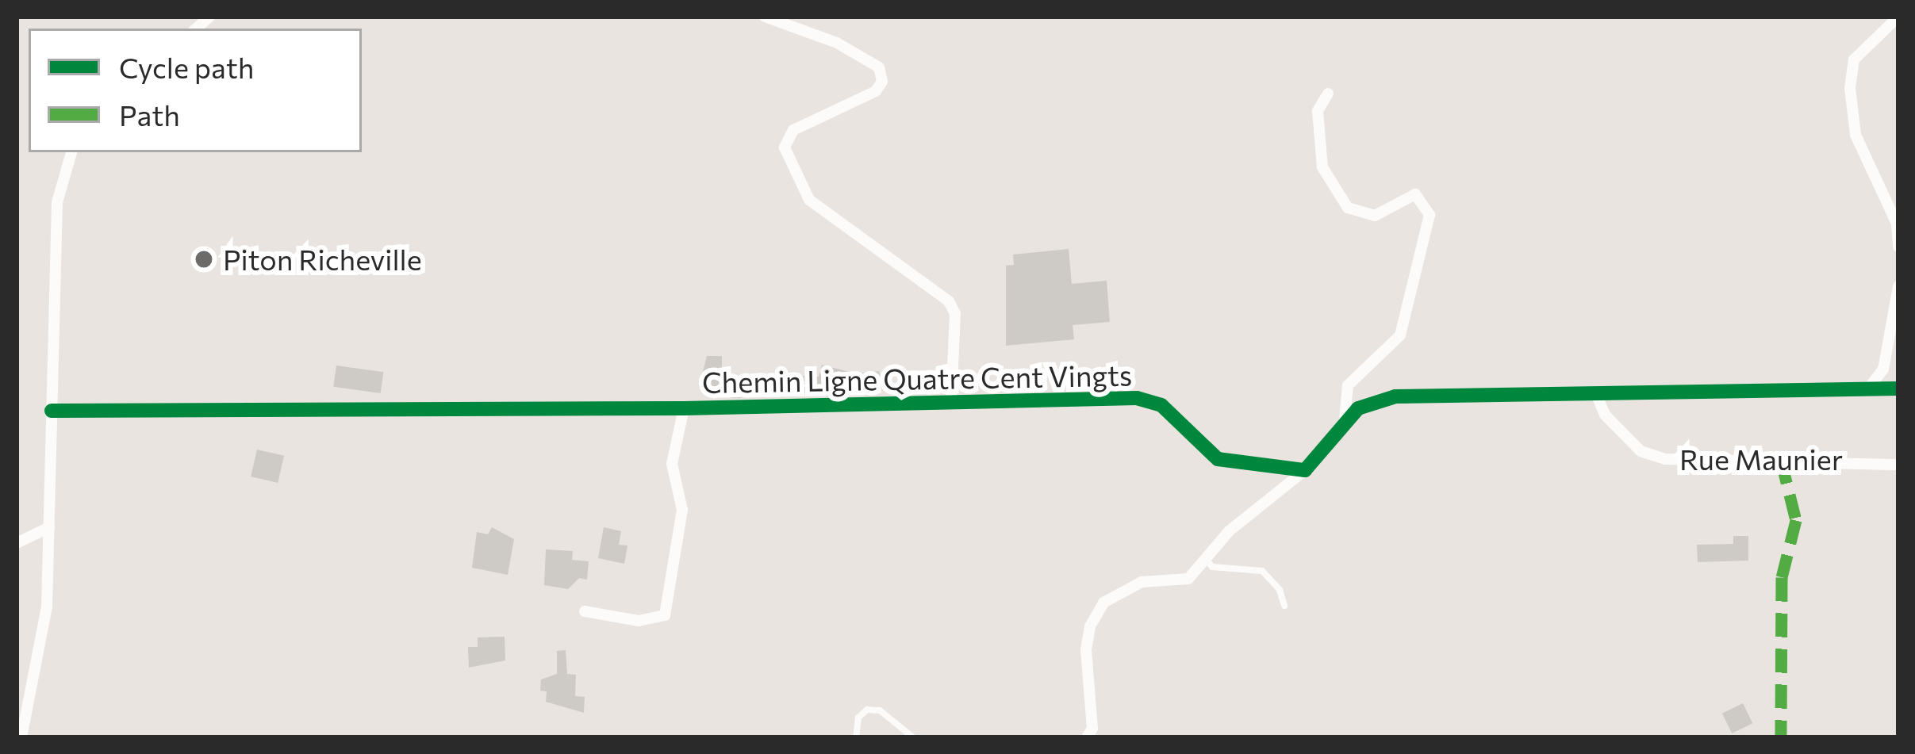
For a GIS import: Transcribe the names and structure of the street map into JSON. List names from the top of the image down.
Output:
{
  "streets": {
    "street": ["Chemin Ligne Quatre Cent Vingts", "Rue Maunier"]
  },
  "places": ["Piton Richeville"],
  "legend": ["Cycle path", "Path"]
}
